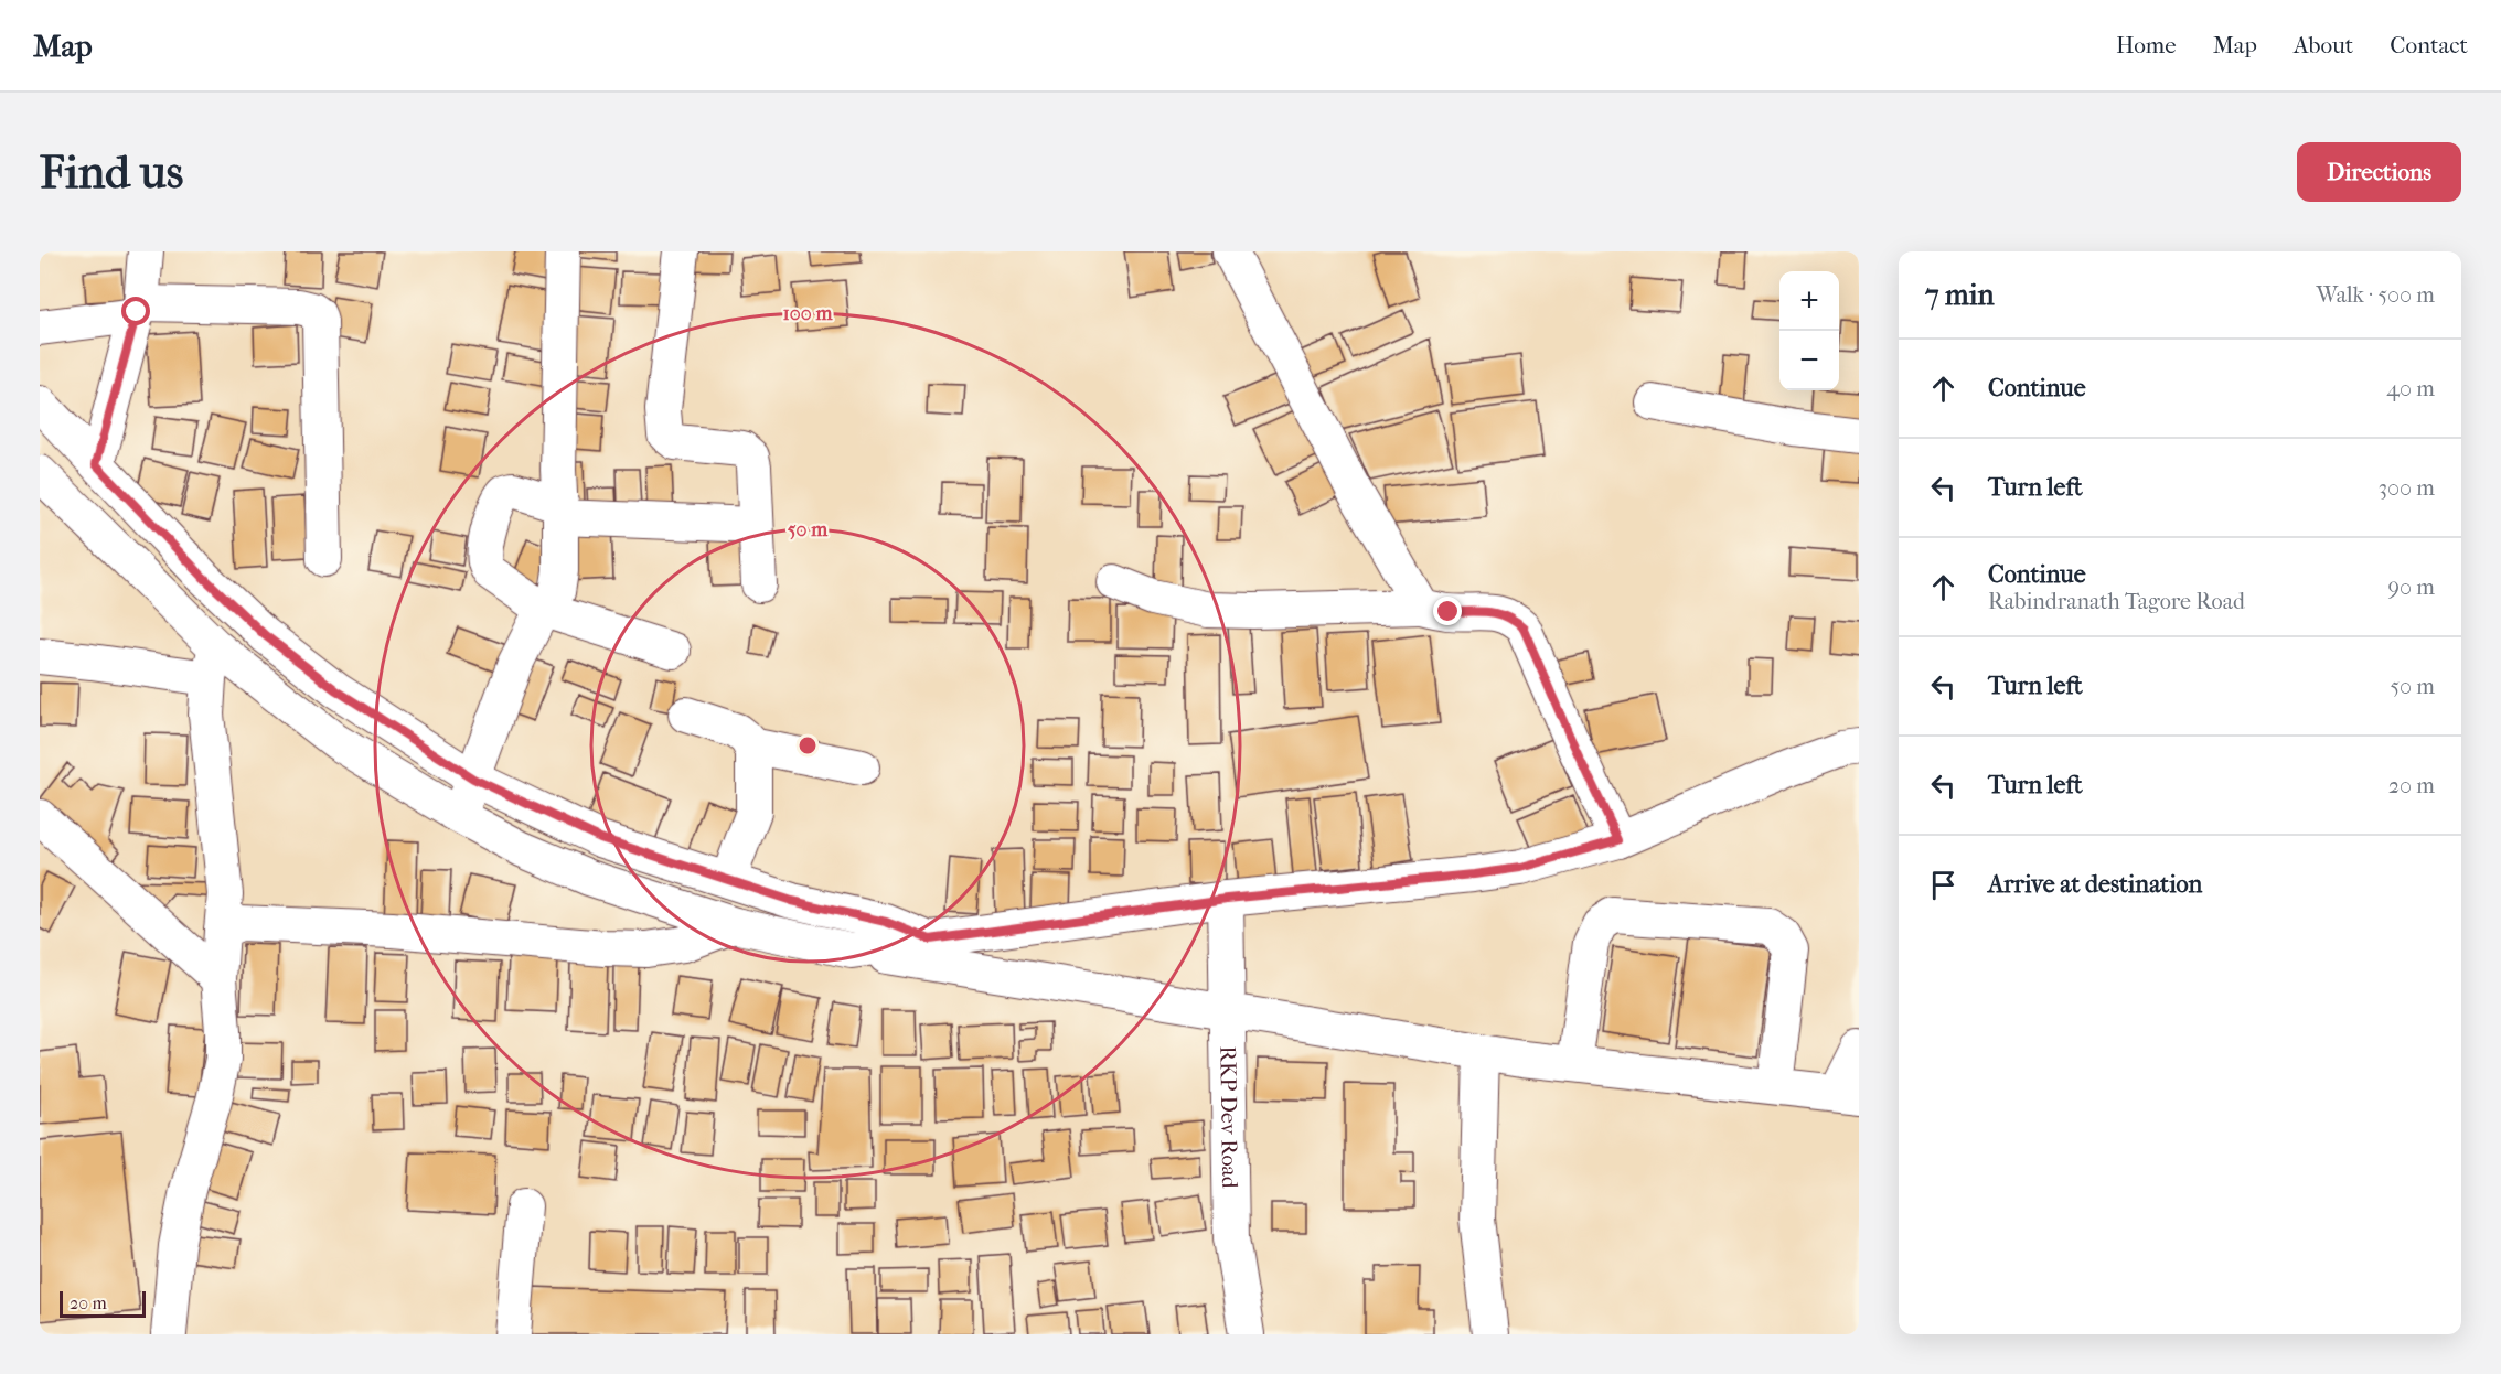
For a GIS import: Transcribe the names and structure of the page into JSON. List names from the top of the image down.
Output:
{
  "streets": {
    "street": ["RKP Dev Road"]
  },
  "scale_bar": "20 m",
  "page": {
    "header": "Map",
    "nav": [
      "Home",
      "Map",
      "About",
      "Contact"
    ],
    "buttons": "Directions",
    "title": "Find us",
    "heading": ["7 min", "Walk · 500 m"],
    "map_buttons": ["+", "−"],
    "list": [
      ["Continue", "40 m"],
      ["Turn left", "300 m"],
      ["Continue", "Rabindranath Tagore Road", "90 m"],
      ["Turn left", "50 m"],
      ["Turn left", "20 m"],
      "Arrive at destination"
    ],
    "scale": "20 m"
  },
  "rings": ["100 m", "50 m"]
}
